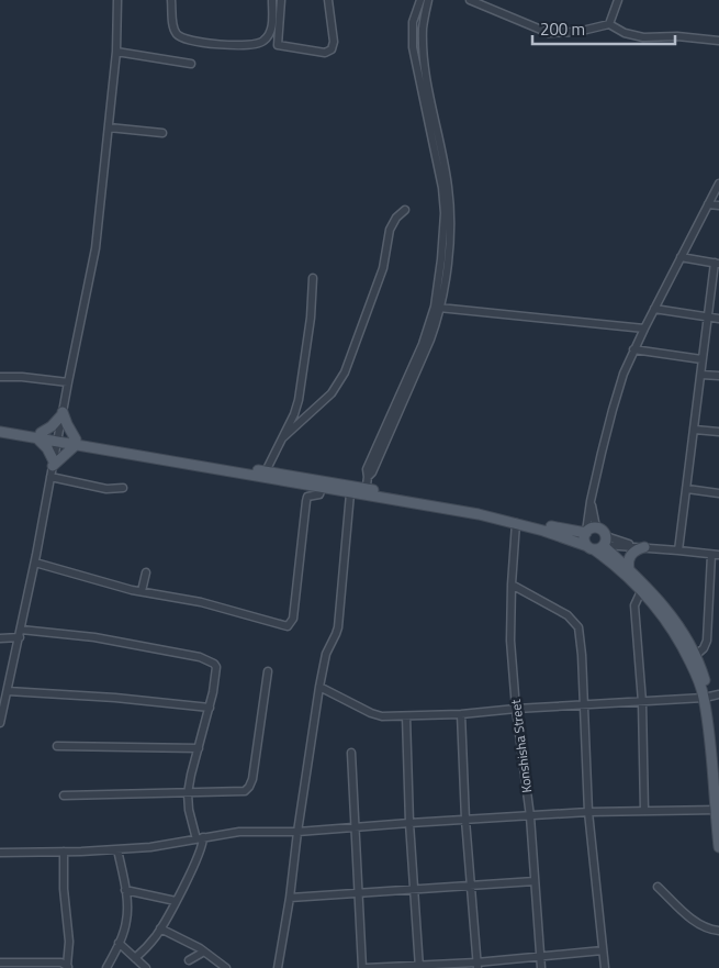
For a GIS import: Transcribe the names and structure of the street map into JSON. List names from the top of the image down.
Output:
{
  "streets": {
    "street": ["Konshisha Street"]
  },
  "scale_bar": "200 m"
}
